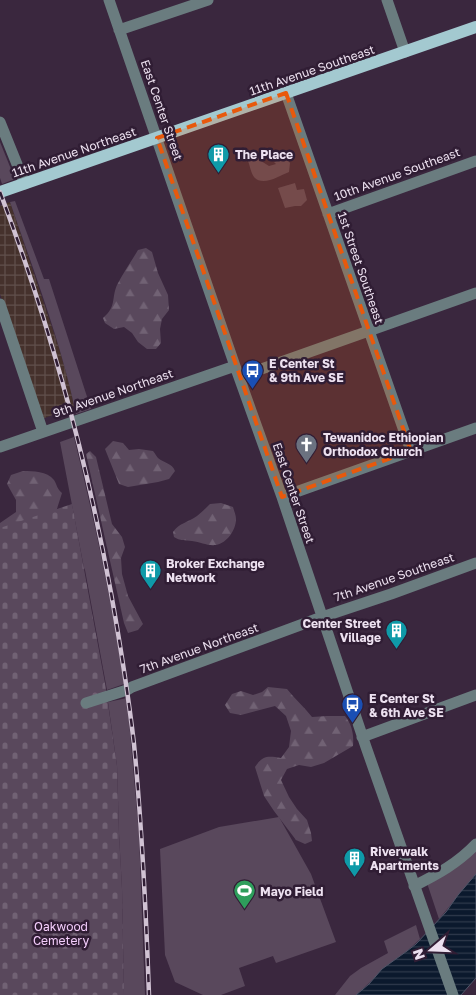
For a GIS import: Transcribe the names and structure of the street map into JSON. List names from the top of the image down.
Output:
{
  "streets": {
    "main road": ["11th Avenue Southeast", "11th Avenue Northeast"],
    "street": [
      "East Center Street",
      "10th Avenue Southeast",
      "1st Street Southeast",
      "9th Avenue Northeast",
      "7th Avenue Southeast",
      "7th Avenue Northeast"
    ]
  },
  "crossings": [
    ["11th Avenue Southeast", "East Center Street"],
    ["11th Avenue Southeast", "11th Avenue Northeast"],
    ["11th Avenue Southeast", "1st Street Southeast"],
    ["East Center Street", "11th Avenue Northeast"],
    ["East Center Street", "9th Avenue Northeast"],
    ["East Center Street", "7th Avenue Southeast"],
    ["East Center Street", "7th Avenue Northeast"],
    ["10th Avenue Southeast", "1st Street Southeast"],
    ["7th Avenue Southeast", "7th Avenue Northeast"]
  ],
  "parks": ["Oakwood Cemetery"],
  "places": {
    "building": [
      "The Place",
      "Broker Exchange Network",
      "Center Street Village",
      "Riverwalk Apartments"
    ],
    "bus stop": ["E Center St & 9th Ave SE", "E Center St & 6th Ave SE"],
    "church": ["Tewanidoc Ethiopian Orthodox Church"],
    "sports": ["Mayo Field"]
  },
  "north": "left"
}
